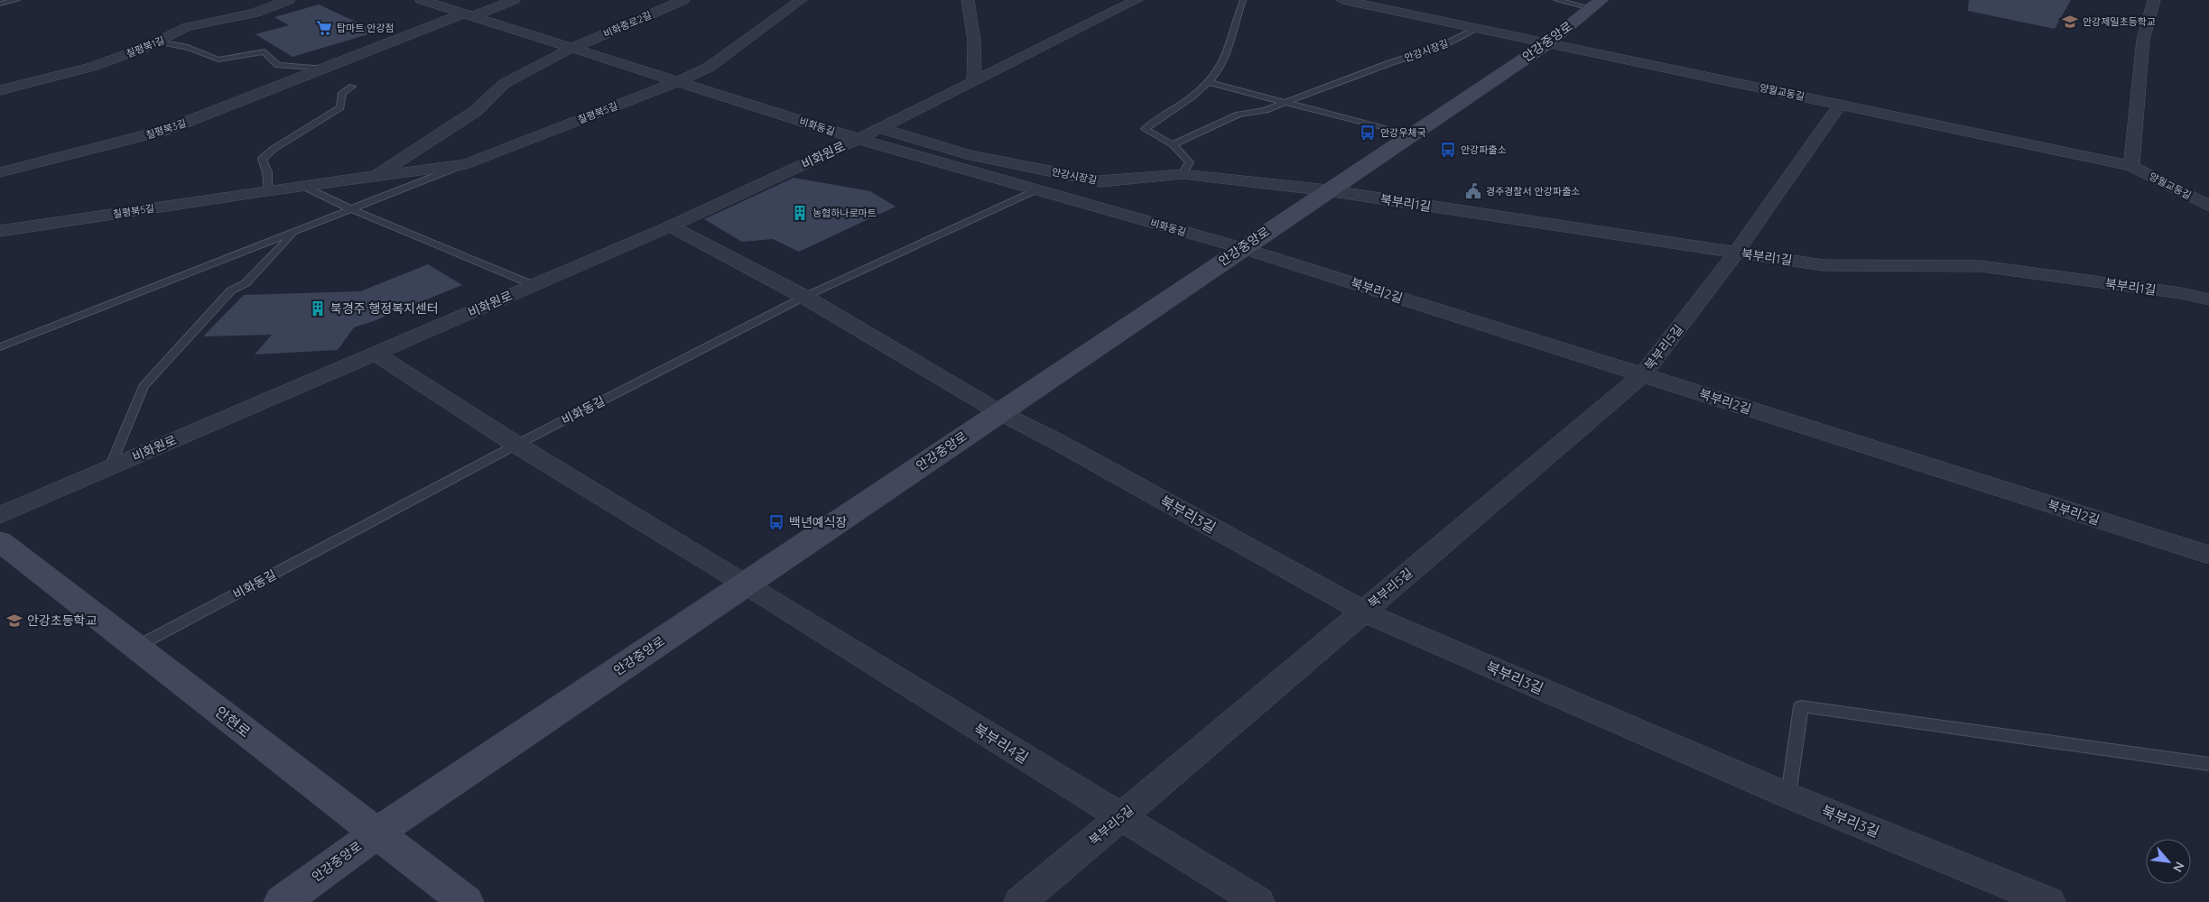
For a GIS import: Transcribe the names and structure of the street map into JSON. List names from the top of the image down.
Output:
{
  "streets": {
    "main road": ["안강중앙로", "안현로"],
    "street": [
      "비화중로2길",
      "칠평북1길",
      "안강시장길",
      "양월교동길",
      "칠평북5길",
      "비화동길",
      "칠평북3길",
      "비화원로",
      "북부리1길",
      "북부리2길",
      "북부리5길",
      "북부리3길",
      "북부리4길"
    ]
  },
  "crossings": [
    ["비화중로2길", "칠평북5길"],
    ["비화중로2길", "비화동길"],
    ["안강중앙로", "안강시장길"],
    ["안강중앙로", "양월교동길"],
    ["안강중앙로", "비화동길"],
    ["안강중앙로", "북부리1길"],
    ["안강중앙로", "북부리2길"],
    ["안강중앙로", "북부리3길"],
    ["안강중앙로", "안현로"],
    ["안강중앙로", "북부리4길"],
    ["칠평북1길", "칠평북3길"],
    ["안강시장길", "양월교동길"],
    ["안강시장길", "비화원로"],
    ["안강시장길", "북부리1길"],
    ["칠평북5길", "비화동길"],
    ["비화동길", "칠평북3길"],
    ["비화동길", "비화원로"],
    ["비화동길", "북부리2길"],
    ["비화동길", "안현로"],
    ["북부리1길", "북부리5길"],
    ["북부리2길", "북부리5길"],
    ["북부리5길", "북부리3길"],
    ["북부리5길", "북부리4길"]
  ],
  "places": {
    "school or university": ["안강제일초등학교", "안강초등학교"],
    "supermarket": ["탑마트 안강점"],
    "bus stop": ["안강우체국", "안강파출소", "백년예식장"],
    "public building": ["경주경찰서 안강파출소"],
    "building": ["농협하나로마트", "북경주 행정복지센터"]
  },
  "north": "bottom right"
}
